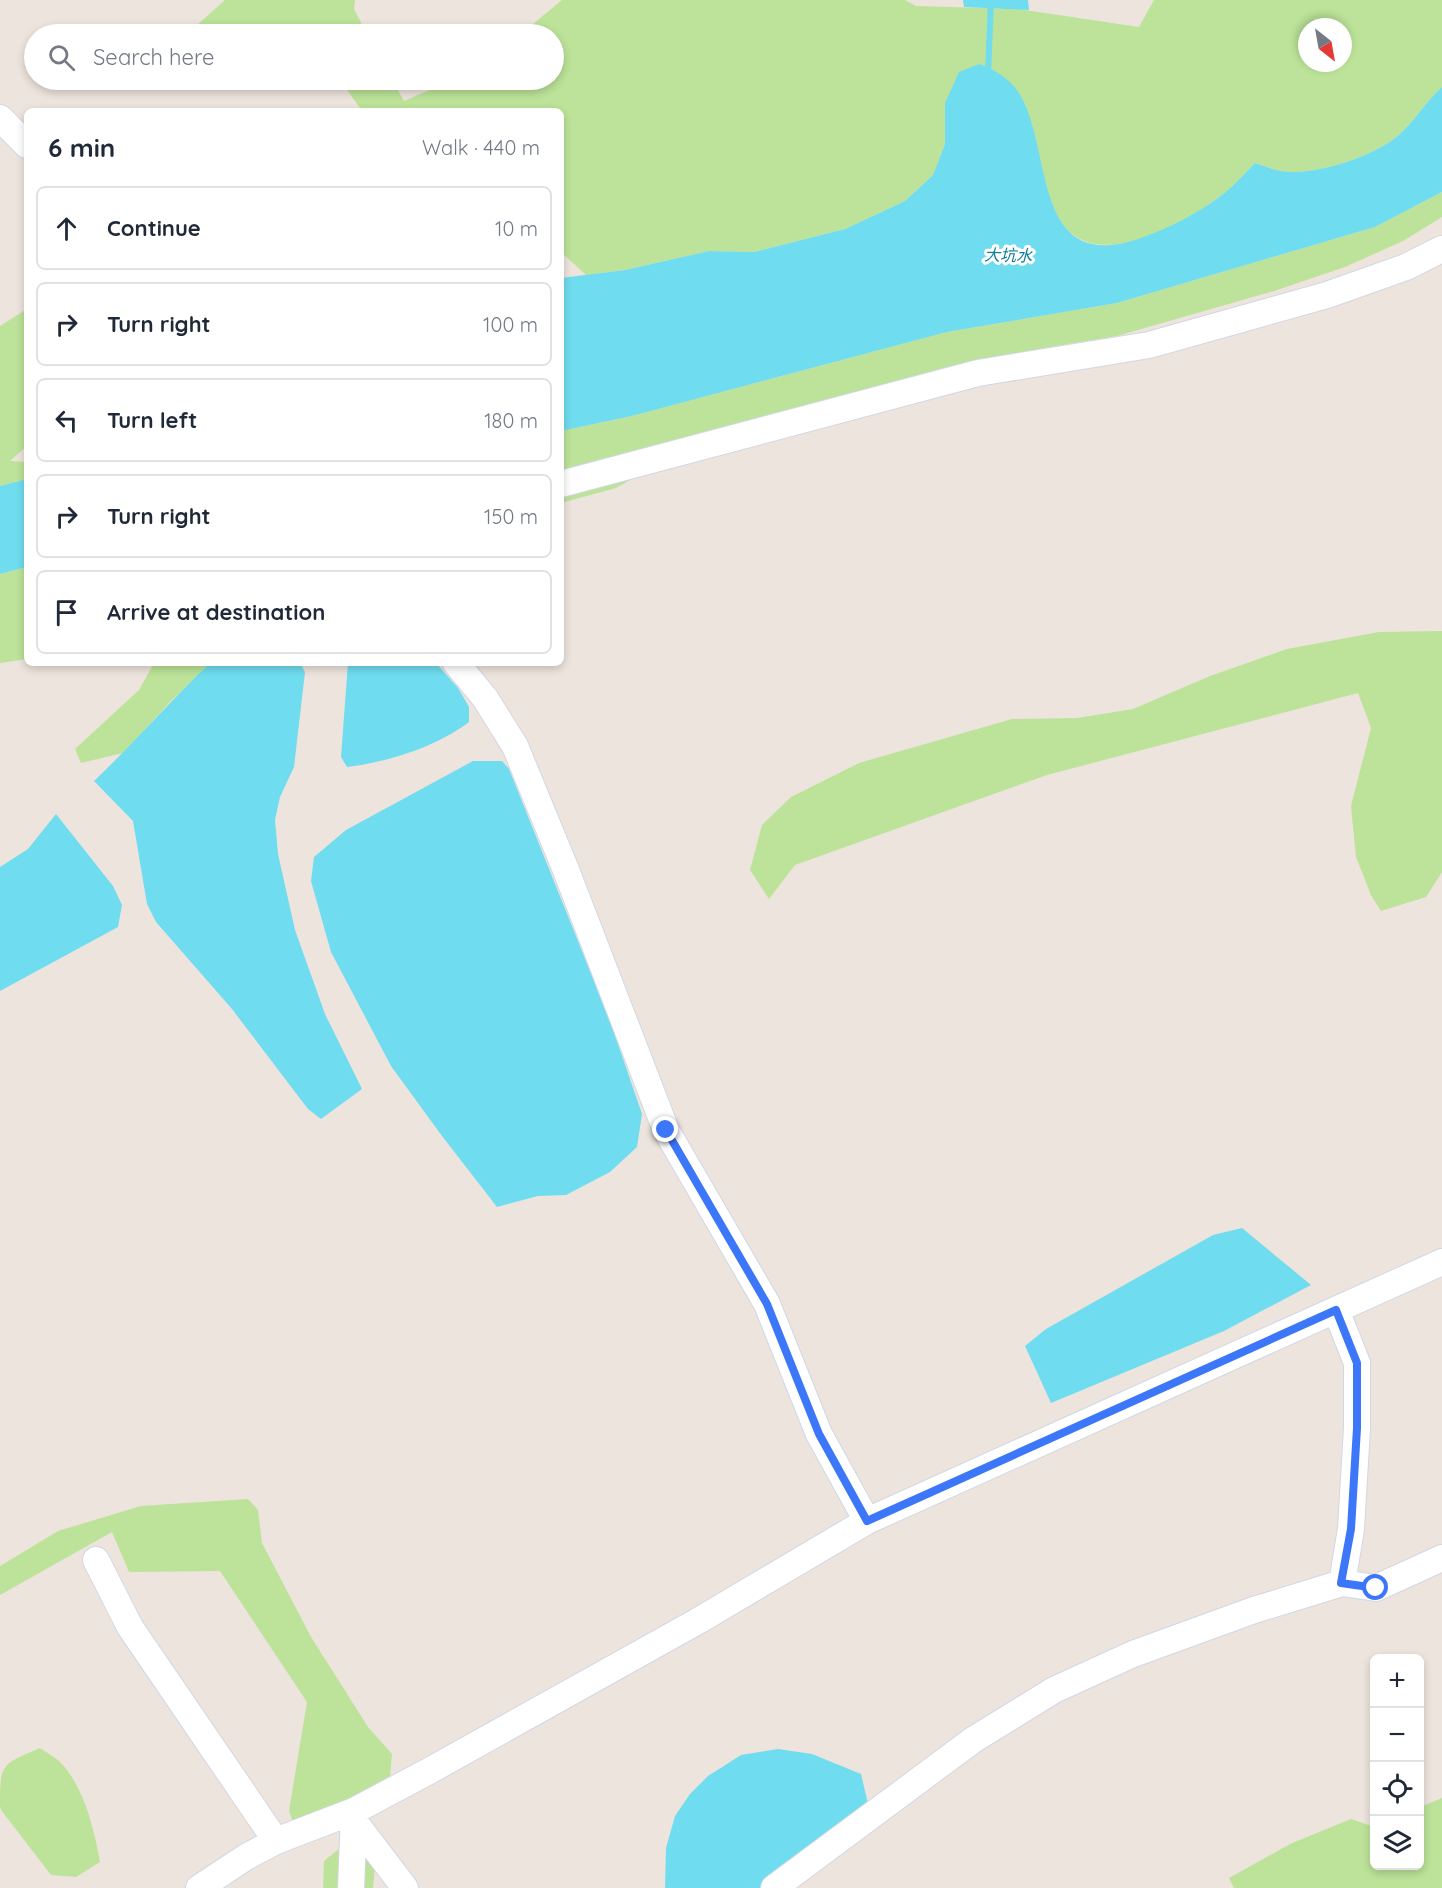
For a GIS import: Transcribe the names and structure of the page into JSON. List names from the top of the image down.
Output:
{
  "water": ["大坑水"],
  "north": "bottom right",
  "page": {
    "search": "Search here",
    "heading": ["6 min", "Walk · 440 m"],
    "list": [
      ["Continue", "10 m"],
      ["Turn right", "100 m"],
      ["Turn left", "180 m"],
      ["Turn right", "150 m"],
      "Arrive at destination"
    ],
    "map_buttons": ["+", "−"]
  }
}
